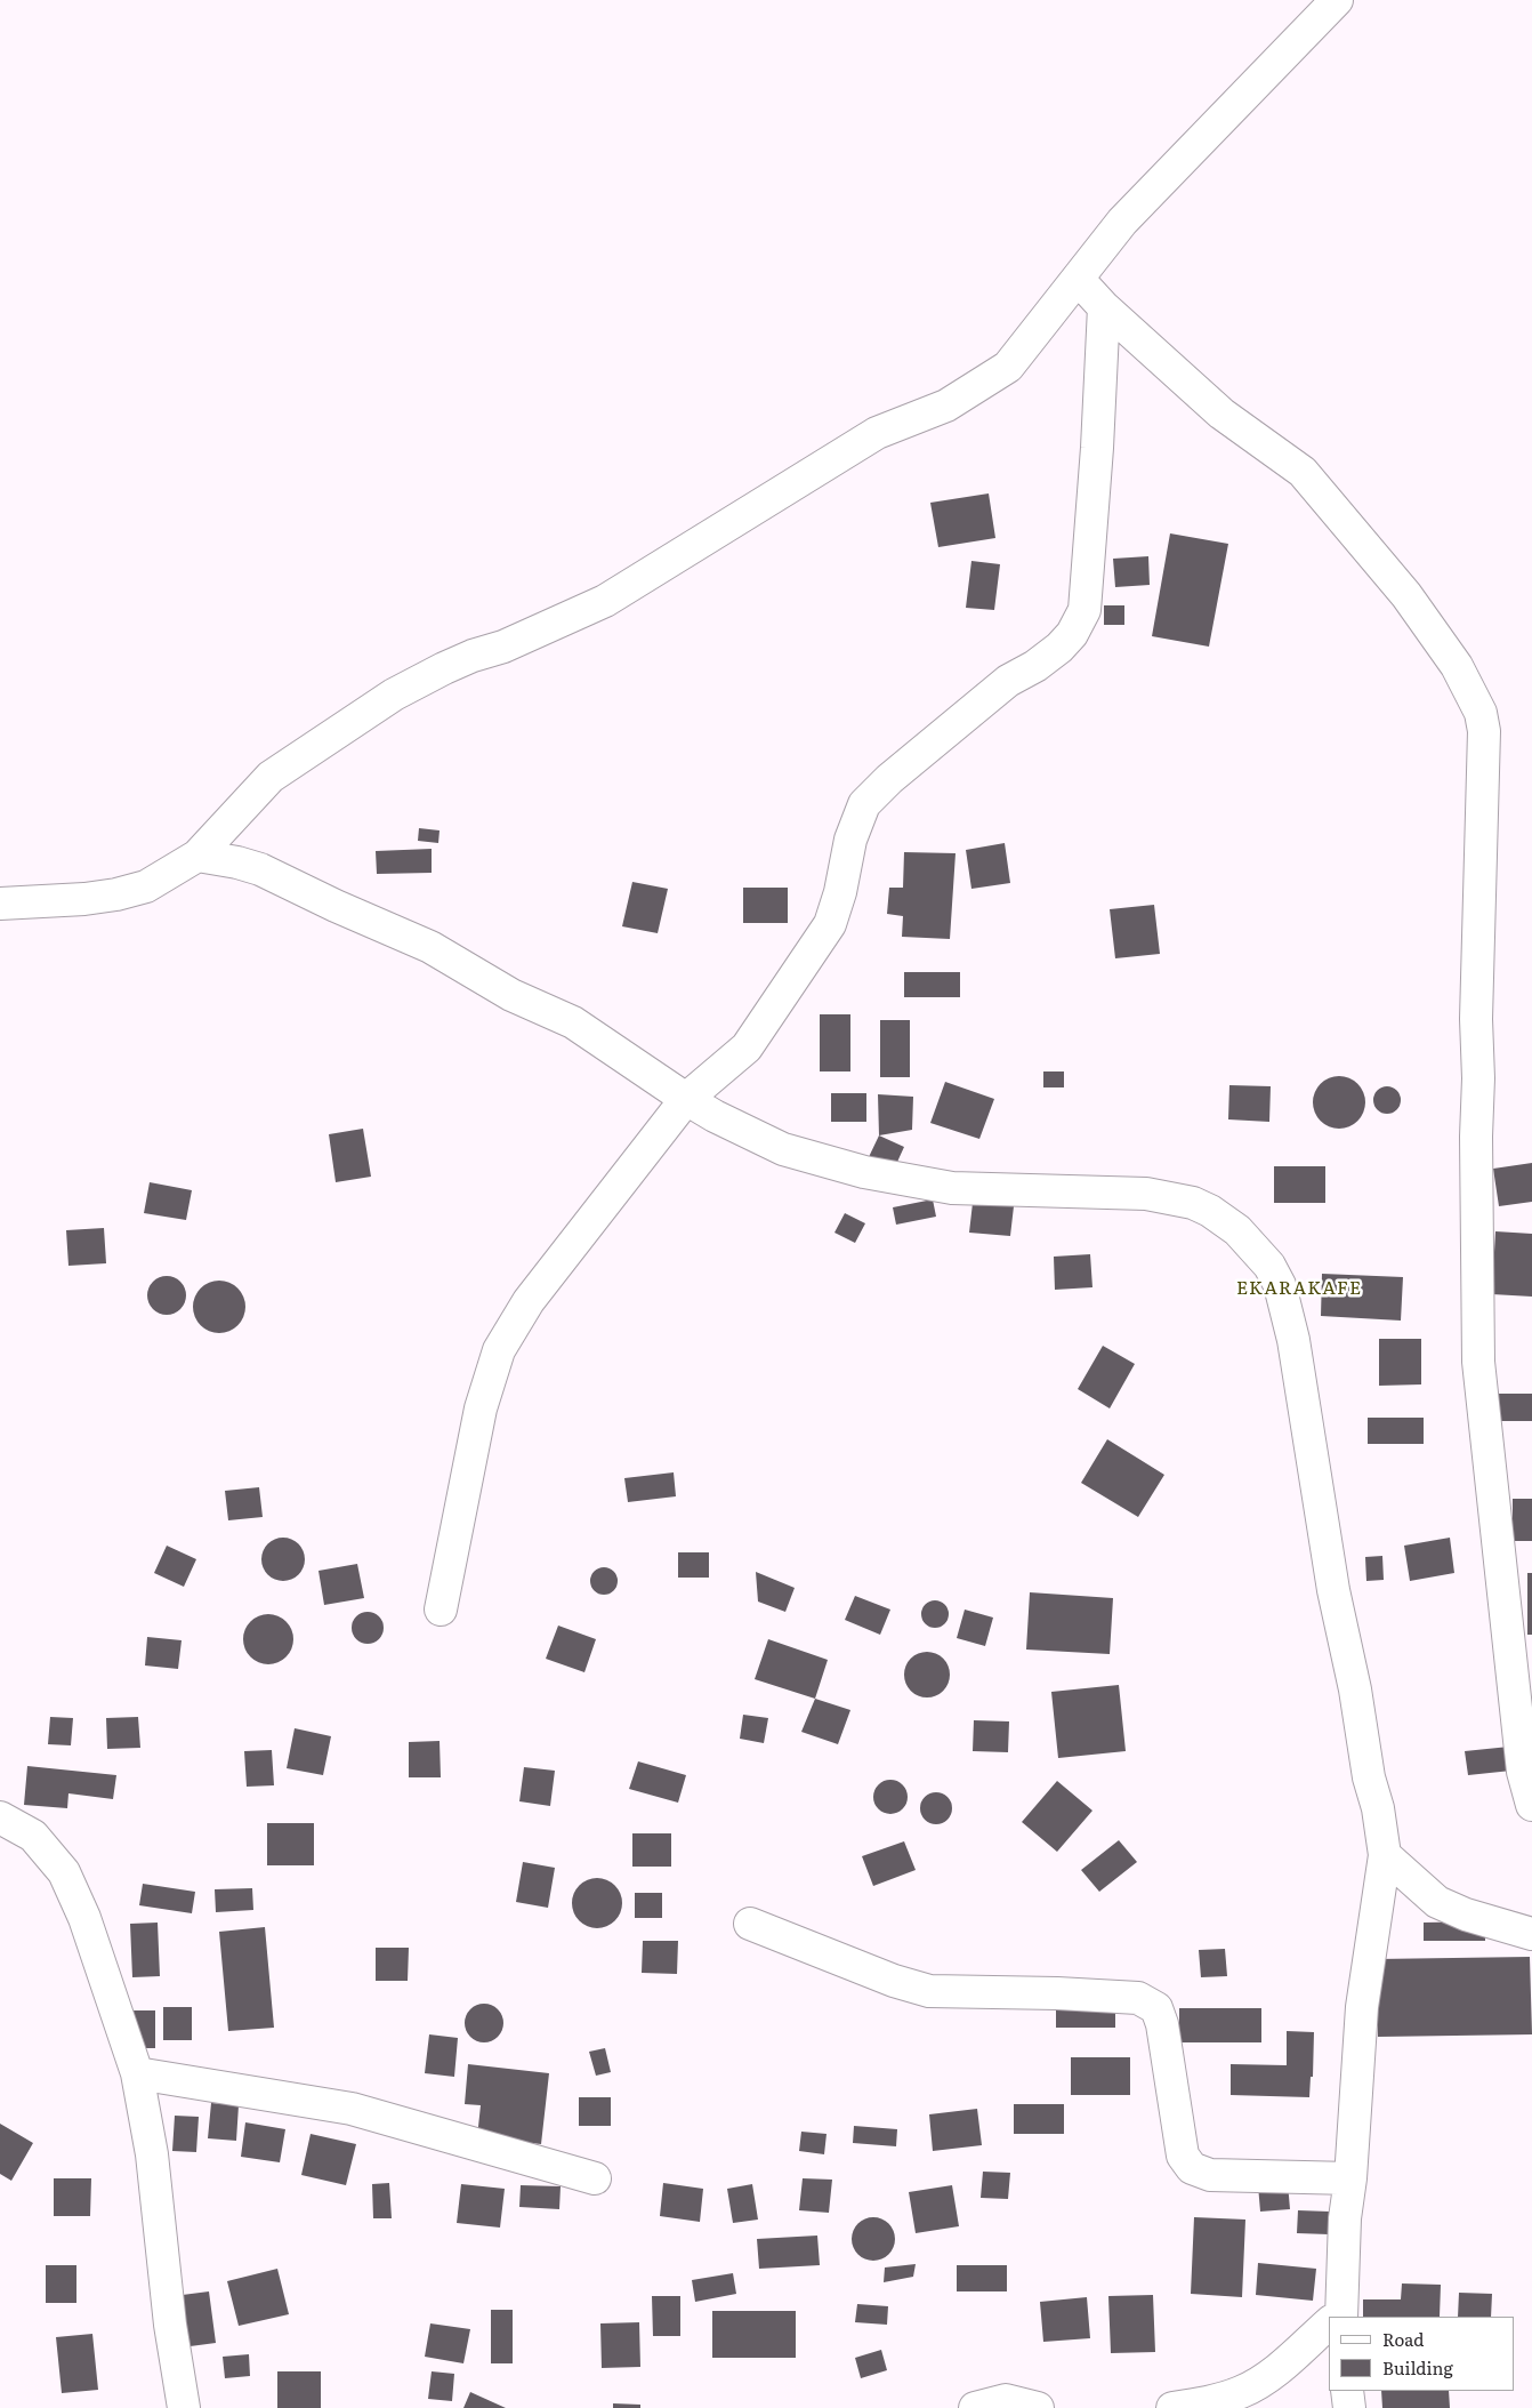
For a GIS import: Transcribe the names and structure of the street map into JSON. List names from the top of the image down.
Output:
{
  "districts": ["EKARAKAFE"],
  "legend": ["Road", "Building"]
}
